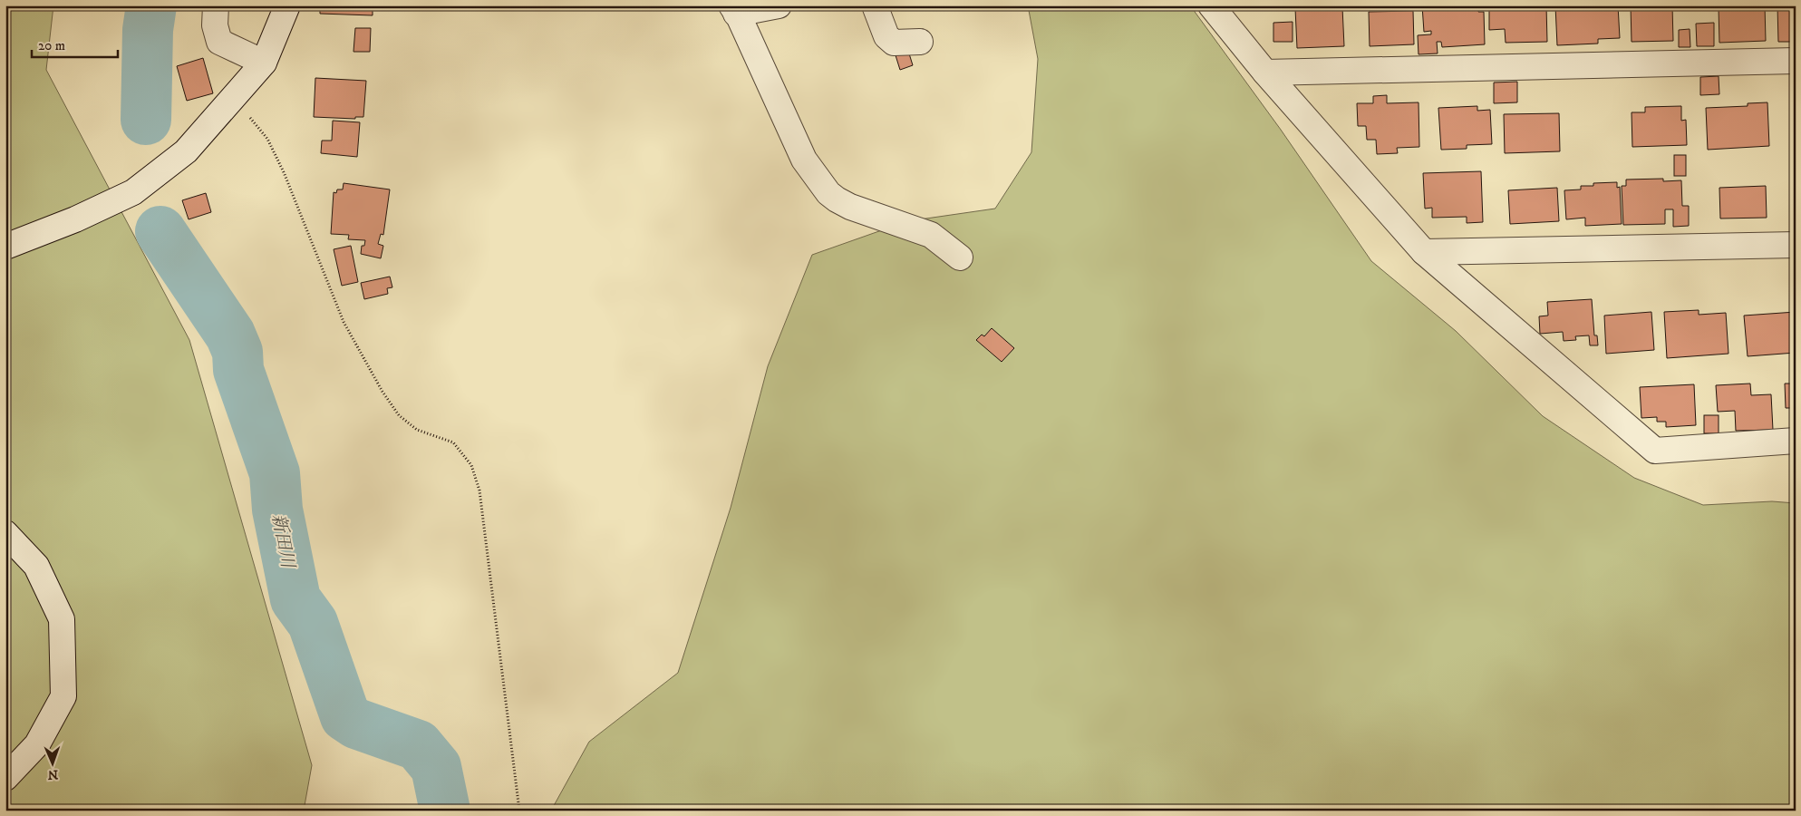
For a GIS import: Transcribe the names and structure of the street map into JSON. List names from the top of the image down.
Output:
{
  "water": ["新田川"],
  "scale_bar": "20 m",
  "north": "bottom"
}
